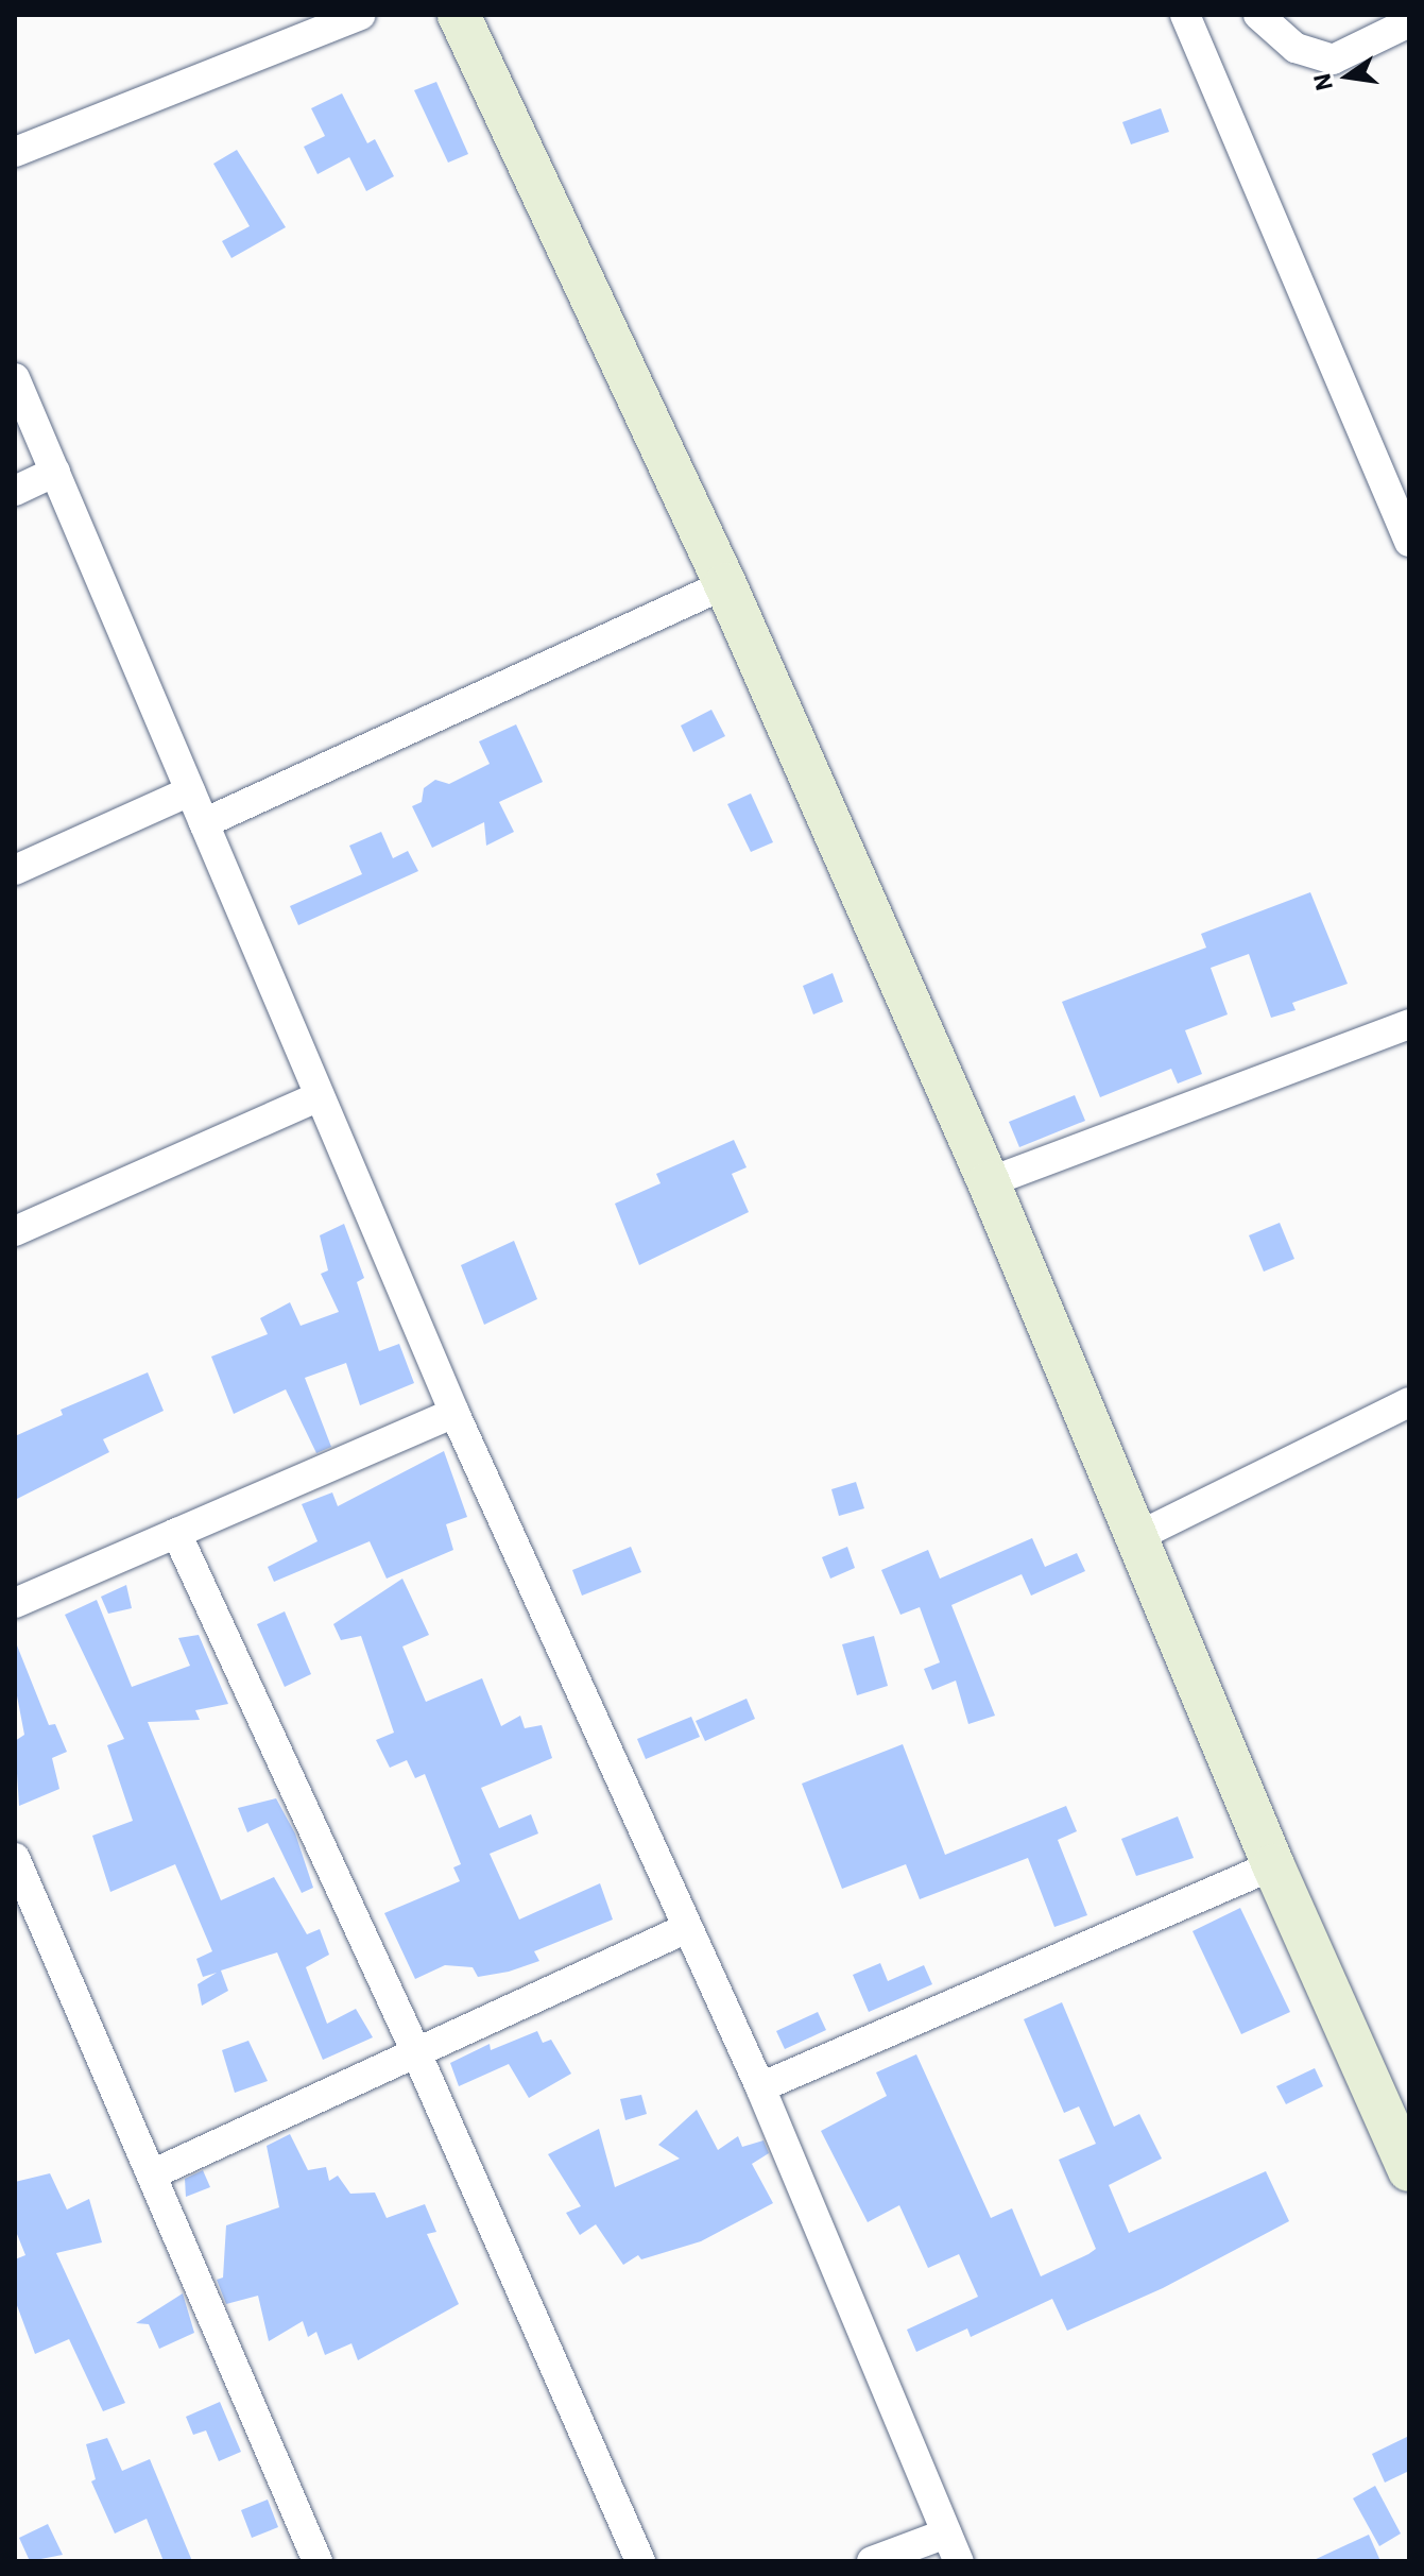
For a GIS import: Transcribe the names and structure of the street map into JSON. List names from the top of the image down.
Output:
{
  "north": "left"
}
